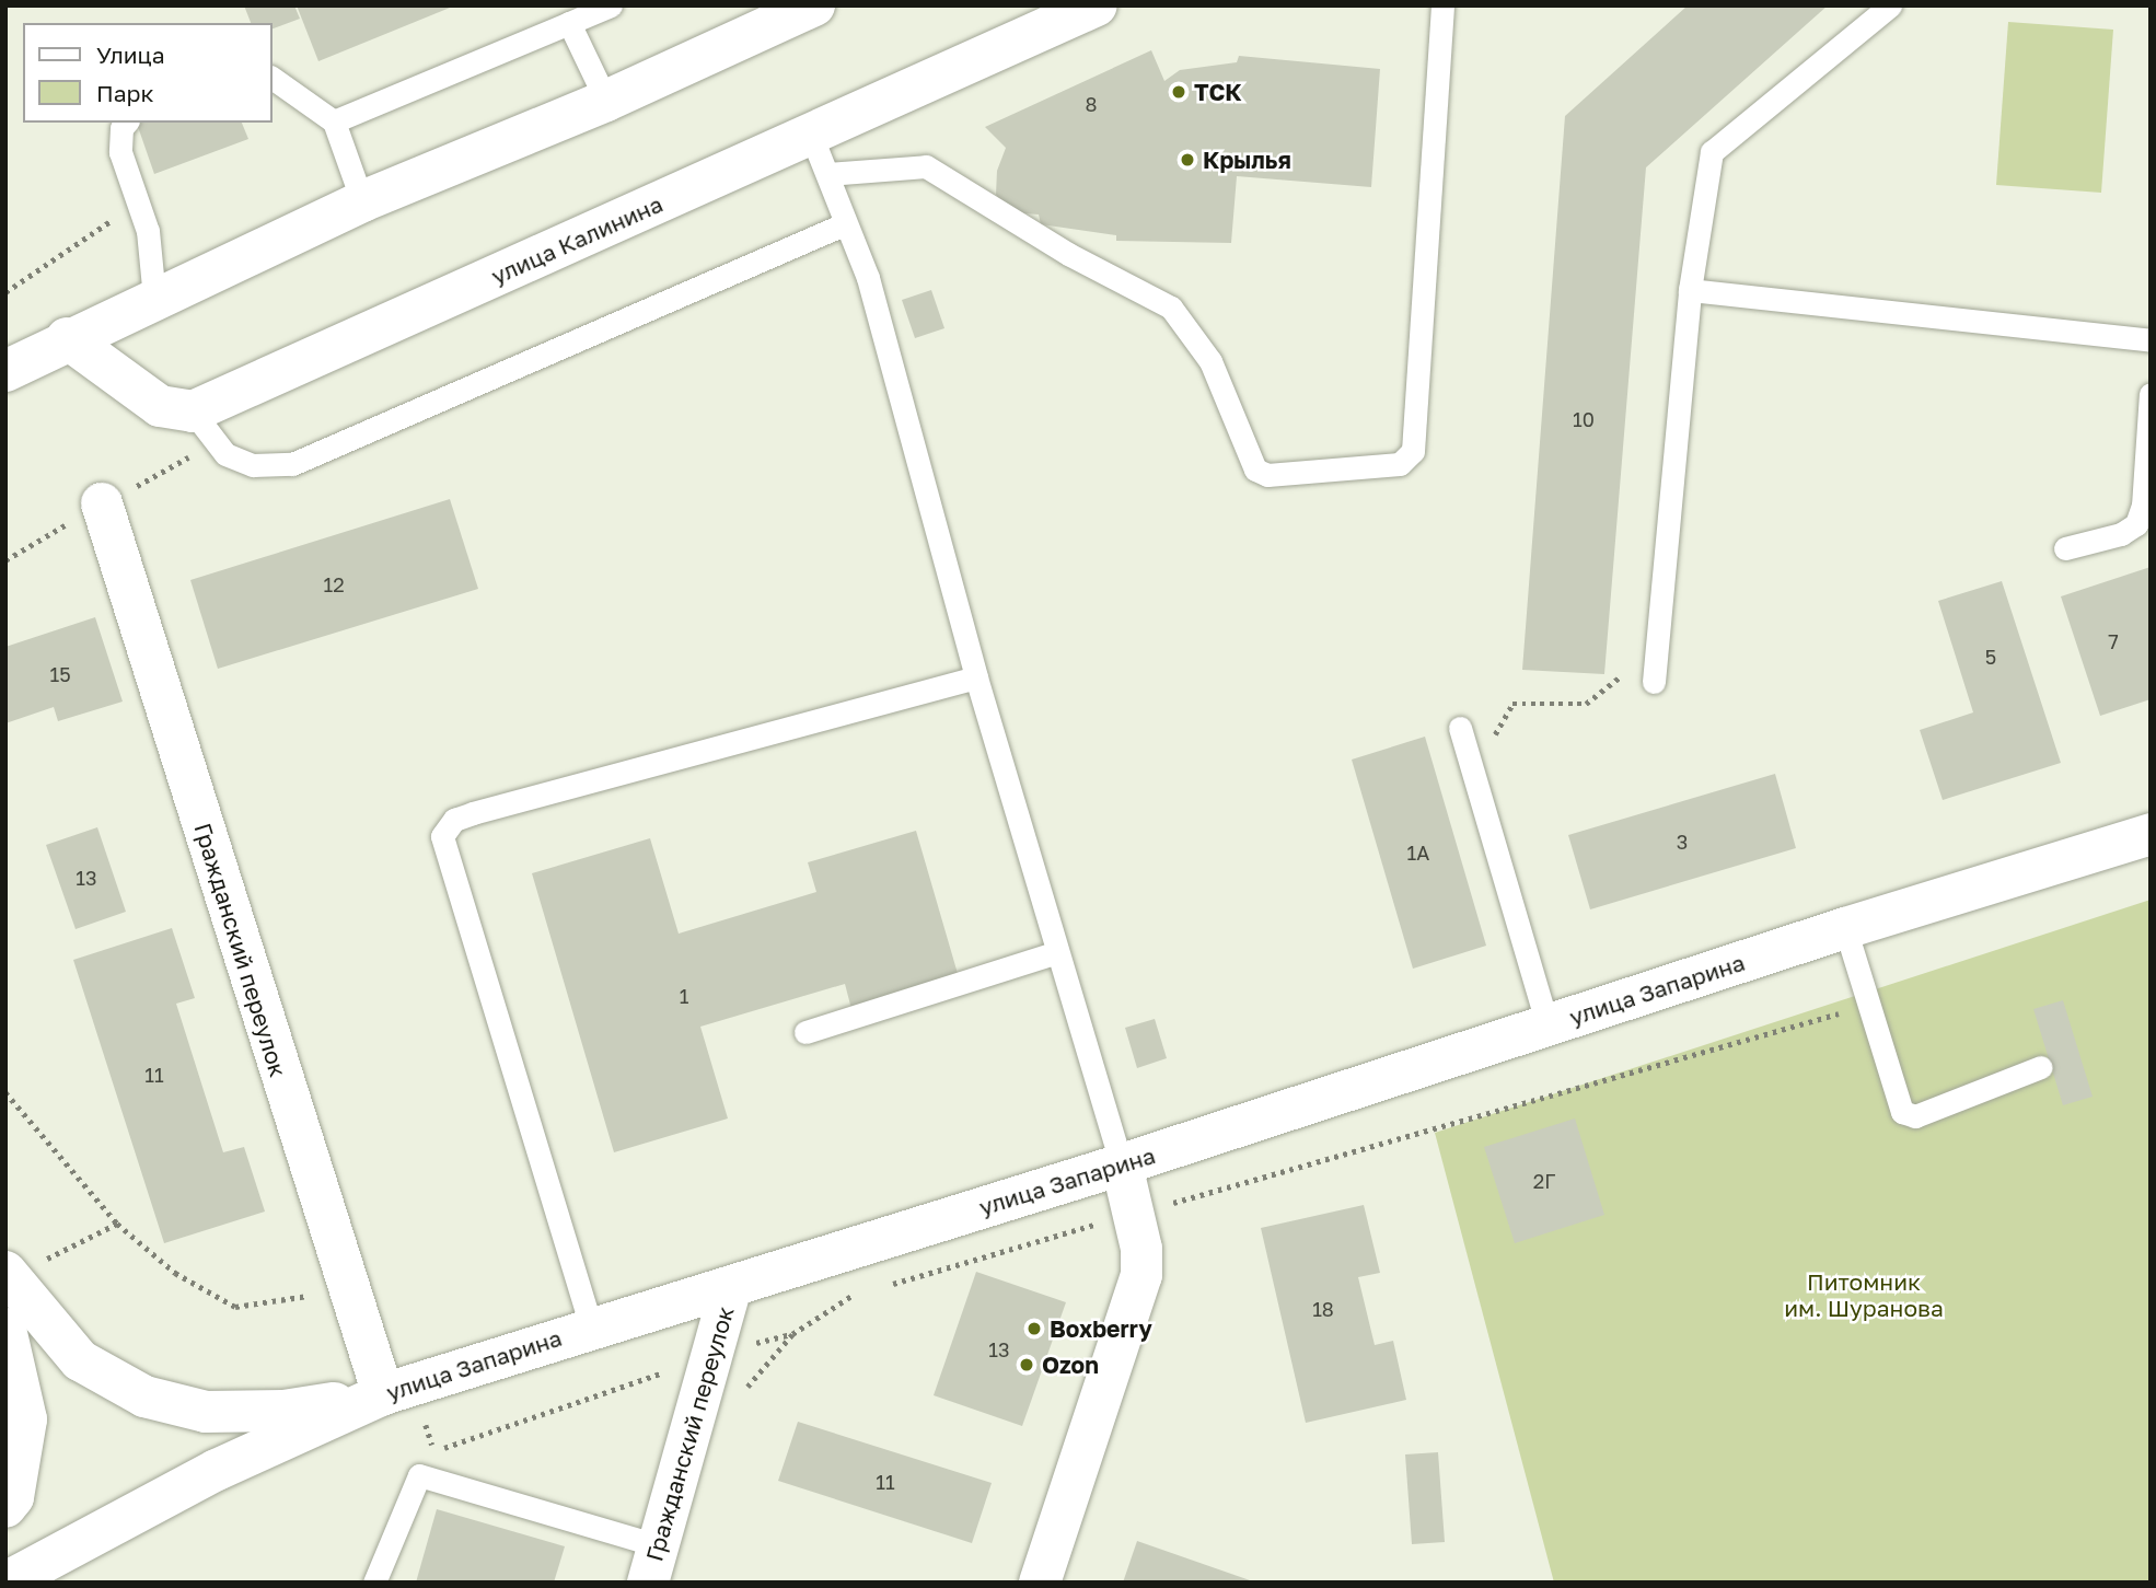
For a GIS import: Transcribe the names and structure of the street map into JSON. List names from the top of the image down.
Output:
{
  "streets": {
    "main road": ["улица Калинина", "Гражданский переулок", "улица Запарина"]
  },
  "crossings": [
    ["Гражданский переулок", "улица Запарина"]
  ],
  "parks": ["Питомник им. Шуранова"],
  "places": [
    "ТСК",
    "Крылья",
    "Boxberry",
    "Ozon"
  ],
  "house_numbers": [
    "8",
    "10",
    "12",
    "7",
    "5",
    "15",
    "3",
    "1А",
    "13",
    "1",
    "11",
    "2Г",
    "18",
    "13",
    "11"
  ],
  "legend": ["Улица", "Парк"]
}
